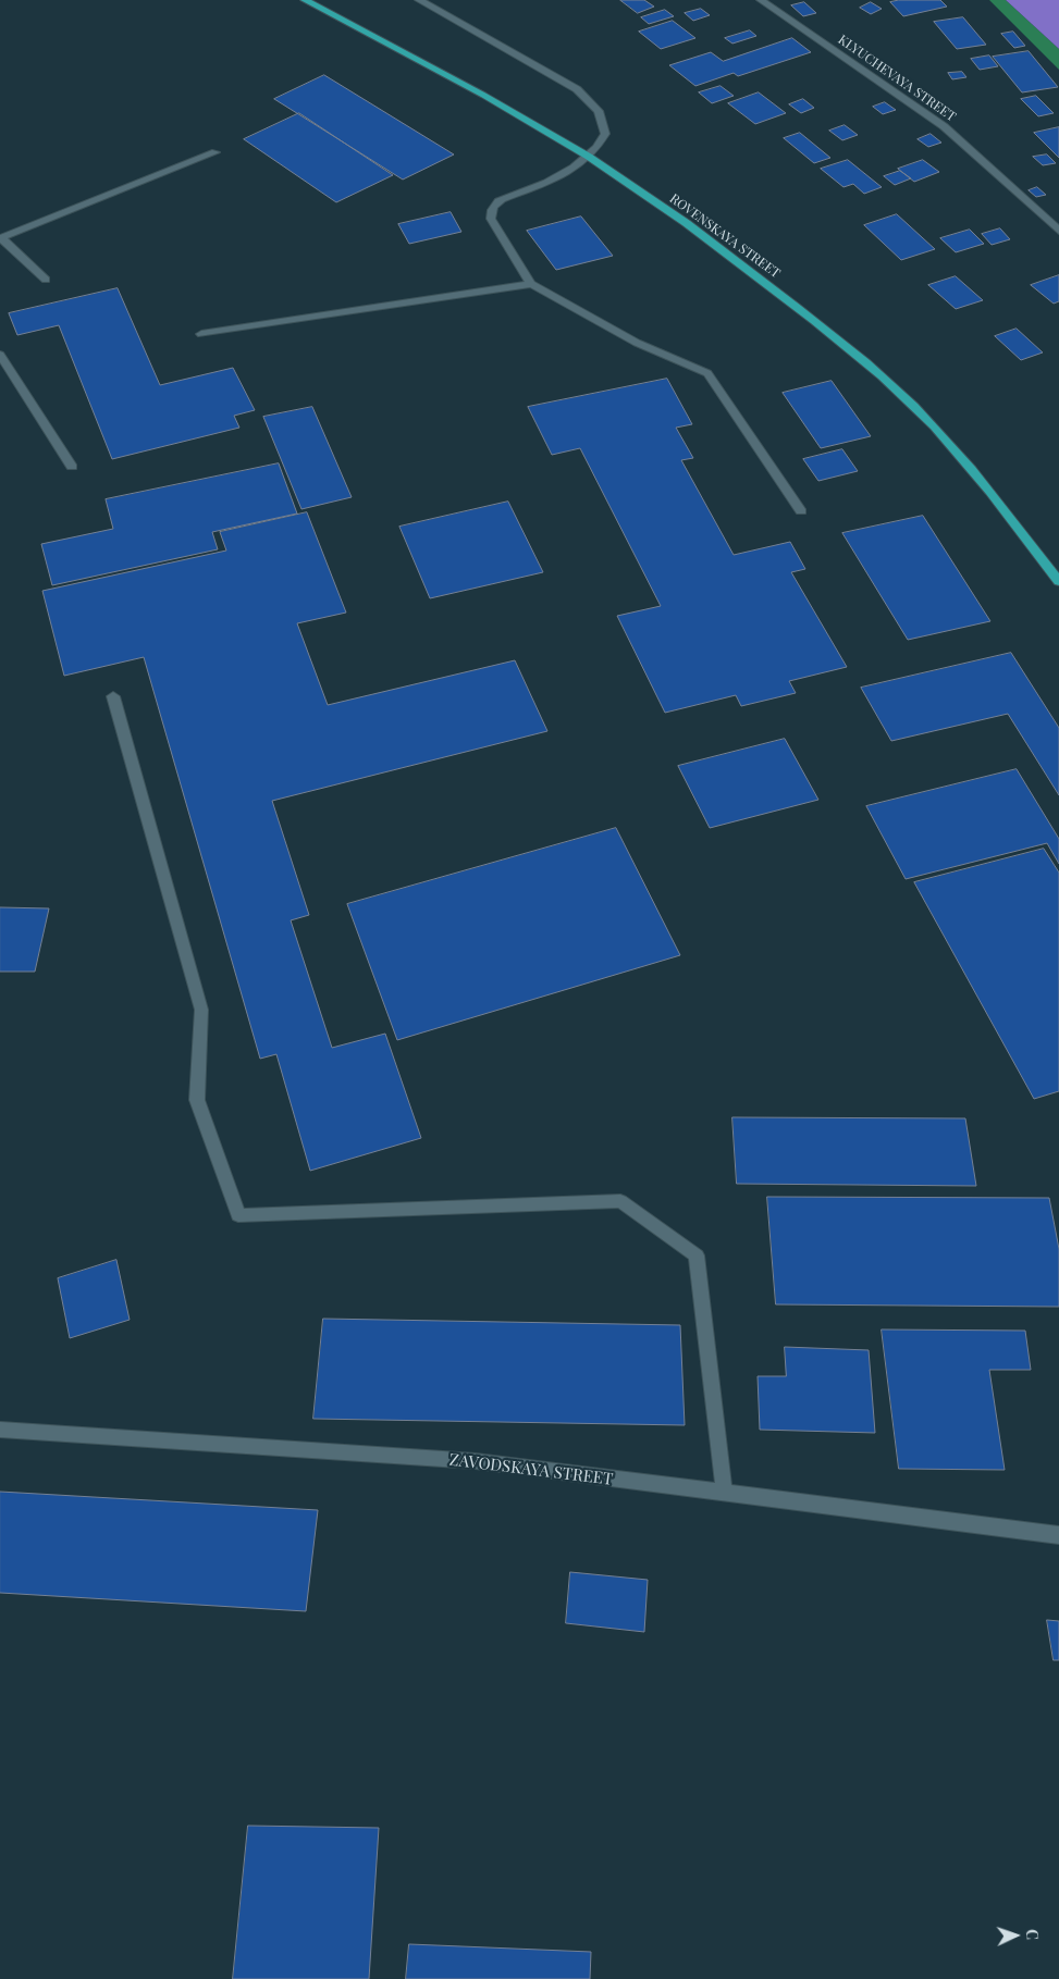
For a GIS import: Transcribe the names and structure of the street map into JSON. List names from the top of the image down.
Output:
{
  "streets": {
    "main road": ["ROVENSKAYA STREET"],
    "street": ["KLYUCHEVAYA STREET", "ZAVODSKAYA STREET"]
  },
  "north": "right"
}
